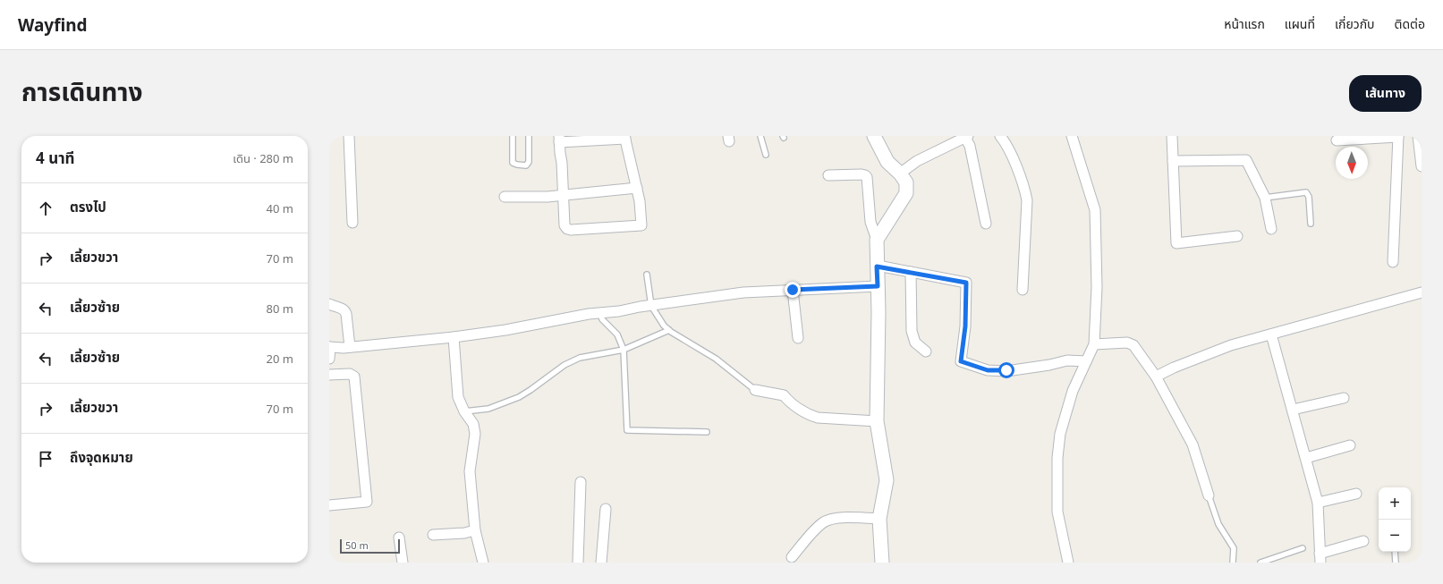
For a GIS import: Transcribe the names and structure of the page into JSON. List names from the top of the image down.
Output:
{
  "scale_bar": "50 m",
  "north": "bottom",
  "page": {
    "header": "Wayfind",
    "nav": [
      "หน้าแรก",
      "แผนที่",
      "เกี่ยวกับ",
      "ติดต่อ"
    ],
    "title": "การเดินทาง",
    "buttons": "เส้นทาง",
    "heading": ["4 นาที", "เดิน · 280 m"],
    "list": [
      ["ตรงไป", "40 m"],
      ["เลี้ยวขวา", "70 m"],
      ["เลี้ยวซ้าย", "80 m"],
      ["เลี้ยวซ้าย", "20 m"],
      ["เลี้ยวขวา", "70 m"],
      "ถึงจุดหมาย"
    ],
    "map_buttons": ["+", "−"],
    "scale": "50 m"
  }
}
